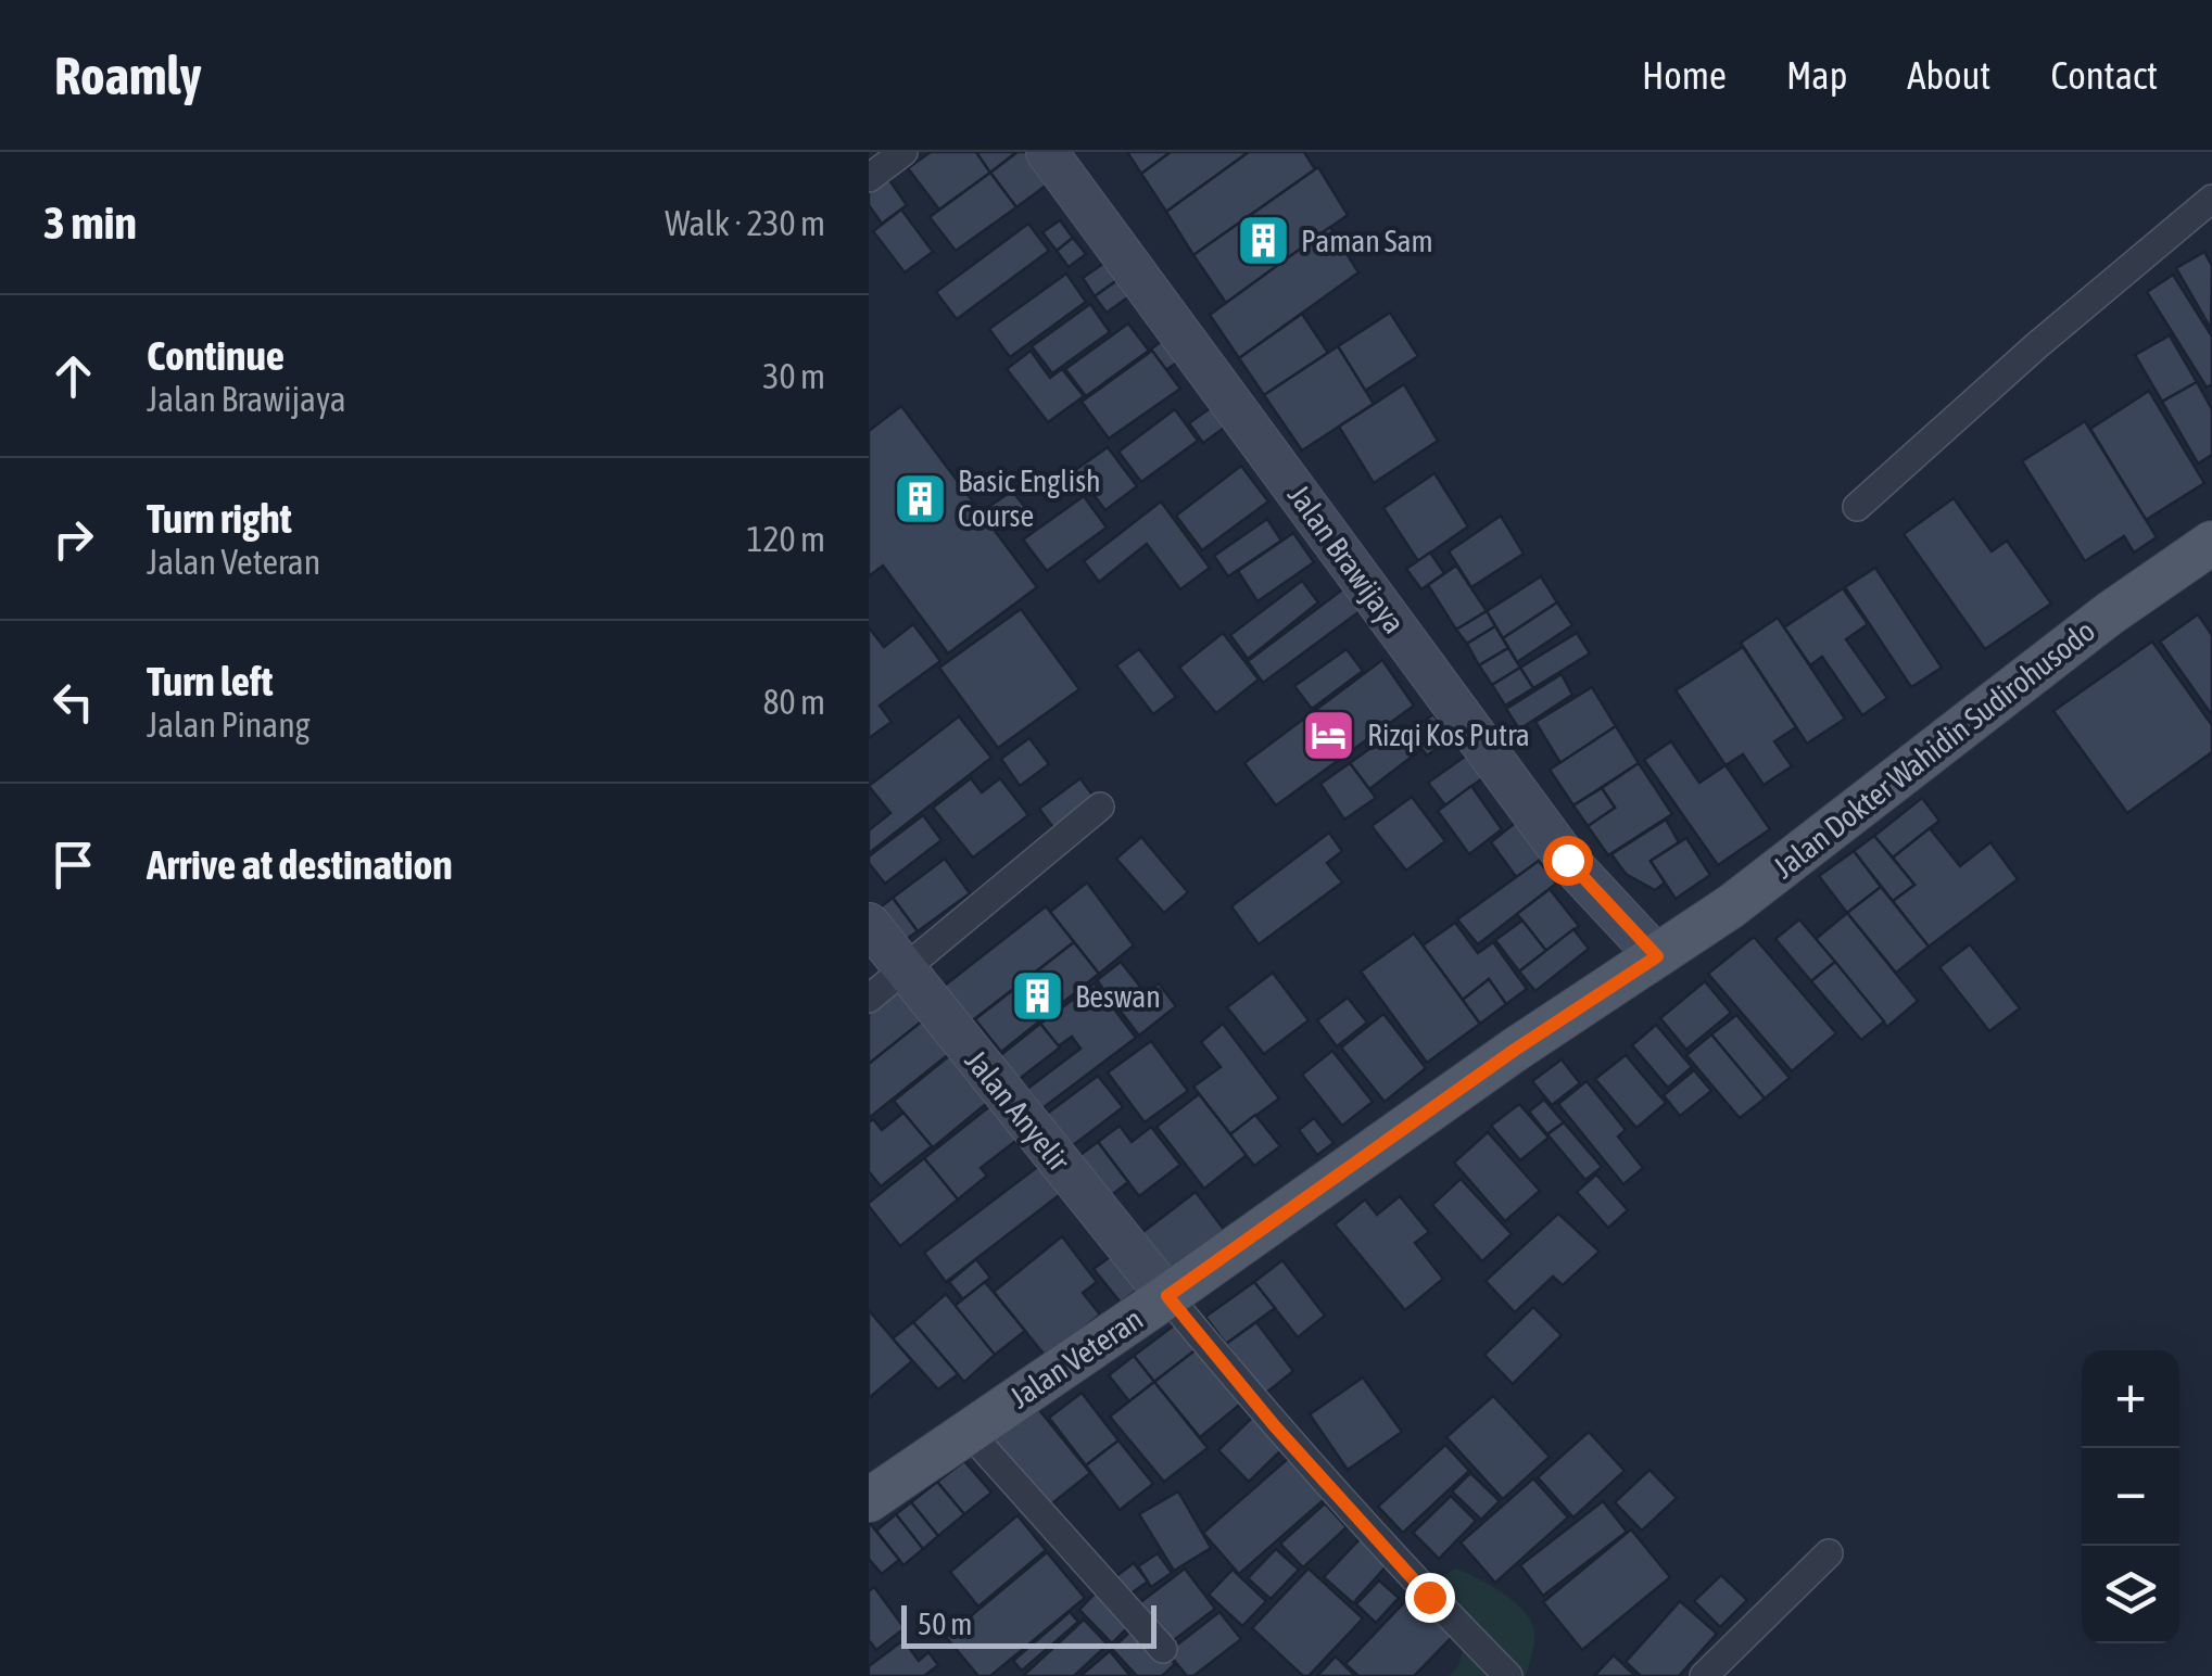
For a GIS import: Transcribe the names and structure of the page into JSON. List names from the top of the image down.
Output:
{
  "streets": {
    "main road": [
      "Jalan Brawijaya",
      "Jalan Dokter Wahidin Sudirohusodo",
      "Jalan Anyelir",
      "Jalan Veteran"
    ]
  },
  "crossings": [
    ["Jalan Brawijaya", "Jalan Dokter Wahidin Sudirohusodo"],
    ["Jalan Brawijaya", "Jalan Veteran"],
    ["Jalan Dokter Wahidin Sudirohusodo", "Jalan Veteran"],
    ["Jalan Anyelir", "Jalan Veteran"]
  ],
  "places": {
    "building": ["Paman Sam", "Basic English Course", "Beswan"],
    "hotel": ["Rizqi Kos Putra"]
  },
  "scale_bar": "50 m",
  "page": {
    "header": "Roamly",
    "nav": [
      "Home",
      "Map",
      "About",
      "Contact"
    ],
    "heading": ["3 min", "Walk · 230 m"],
    "list": [
      ["Continue", "Jalan Brawijaya", "30 m"],
      ["Turn right", "Jalan Veteran", "120 m"],
      ["Turn left", "Jalan Pinang", "80 m"],
      "Arrive at destination"
    ],
    "map_buttons": ["+", "−"],
    "scale": "50 m"
  }
}
